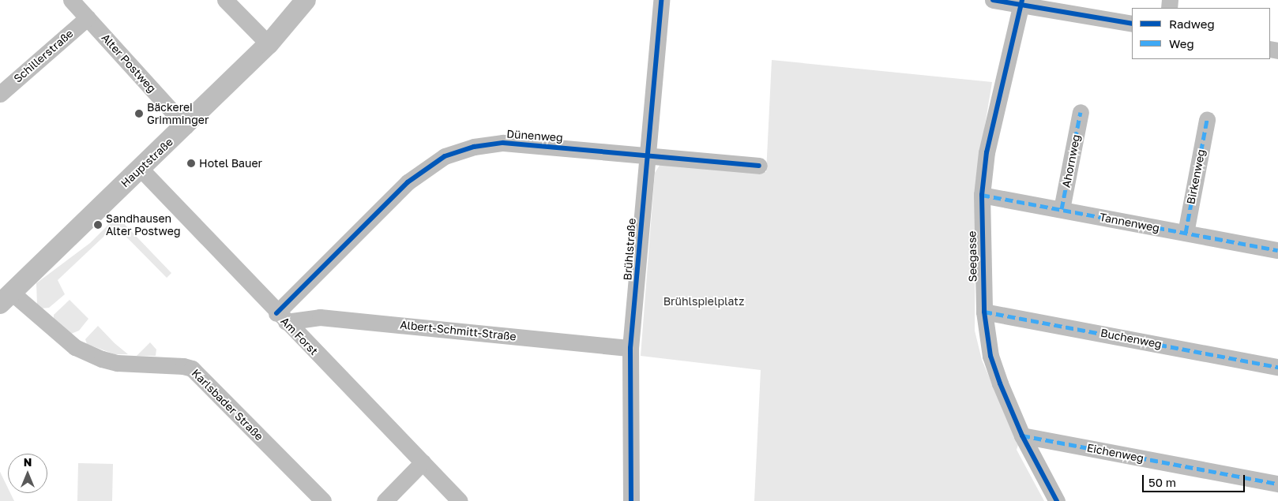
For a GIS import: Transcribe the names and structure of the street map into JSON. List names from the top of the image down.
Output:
{
  "streets": {
    "street": [
      "Schillerstraße",
      "Alter Postweg",
      "Dünenweg",
      "Ahornweg",
      "Hauptstraße",
      "Birkenweg",
      "Tannenweg",
      "Brühlstraße",
      "Seegasse",
      "Albert-Schmitt-Straße",
      "Am Forst",
      "Buchenweg",
      "Karlsbader Straße",
      "Eichenweg"
    ]
  },
  "crossings": [
    ["Schillerstraße", "Alter Postweg"],
    ["Alter Postweg", "Hauptstraße"],
    ["Dünenweg", "Brühlstraße"],
    ["Dünenweg", "Albert-Schmitt-Straße"],
    ["Dünenweg", "Am Forst"],
    ["Ahornweg", "Tannenweg"],
    ["Hauptstraße", "Am Forst"],
    ["Hauptstraße", "Karlsbader Straße"],
    ["Birkenweg", "Tannenweg"],
    ["Tannenweg", "Seegasse"],
    ["Brühlstraße", "Albert-Schmitt-Straße"],
    ["Seegasse", "Buchenweg"],
    ["Seegasse", "Eichenweg"],
    ["Albert-Schmitt-Straße", "Am Forst"]
  ],
  "parks": ["Brühlspielplatz"],
  "places": ["Bäckerei Grimminger", "Hotel Bauer", "Sandhausen Alter Postweg"],
  "legend": ["Radweg", "Weg"],
  "scale_bar": "50 m",
  "north": "top"
}
